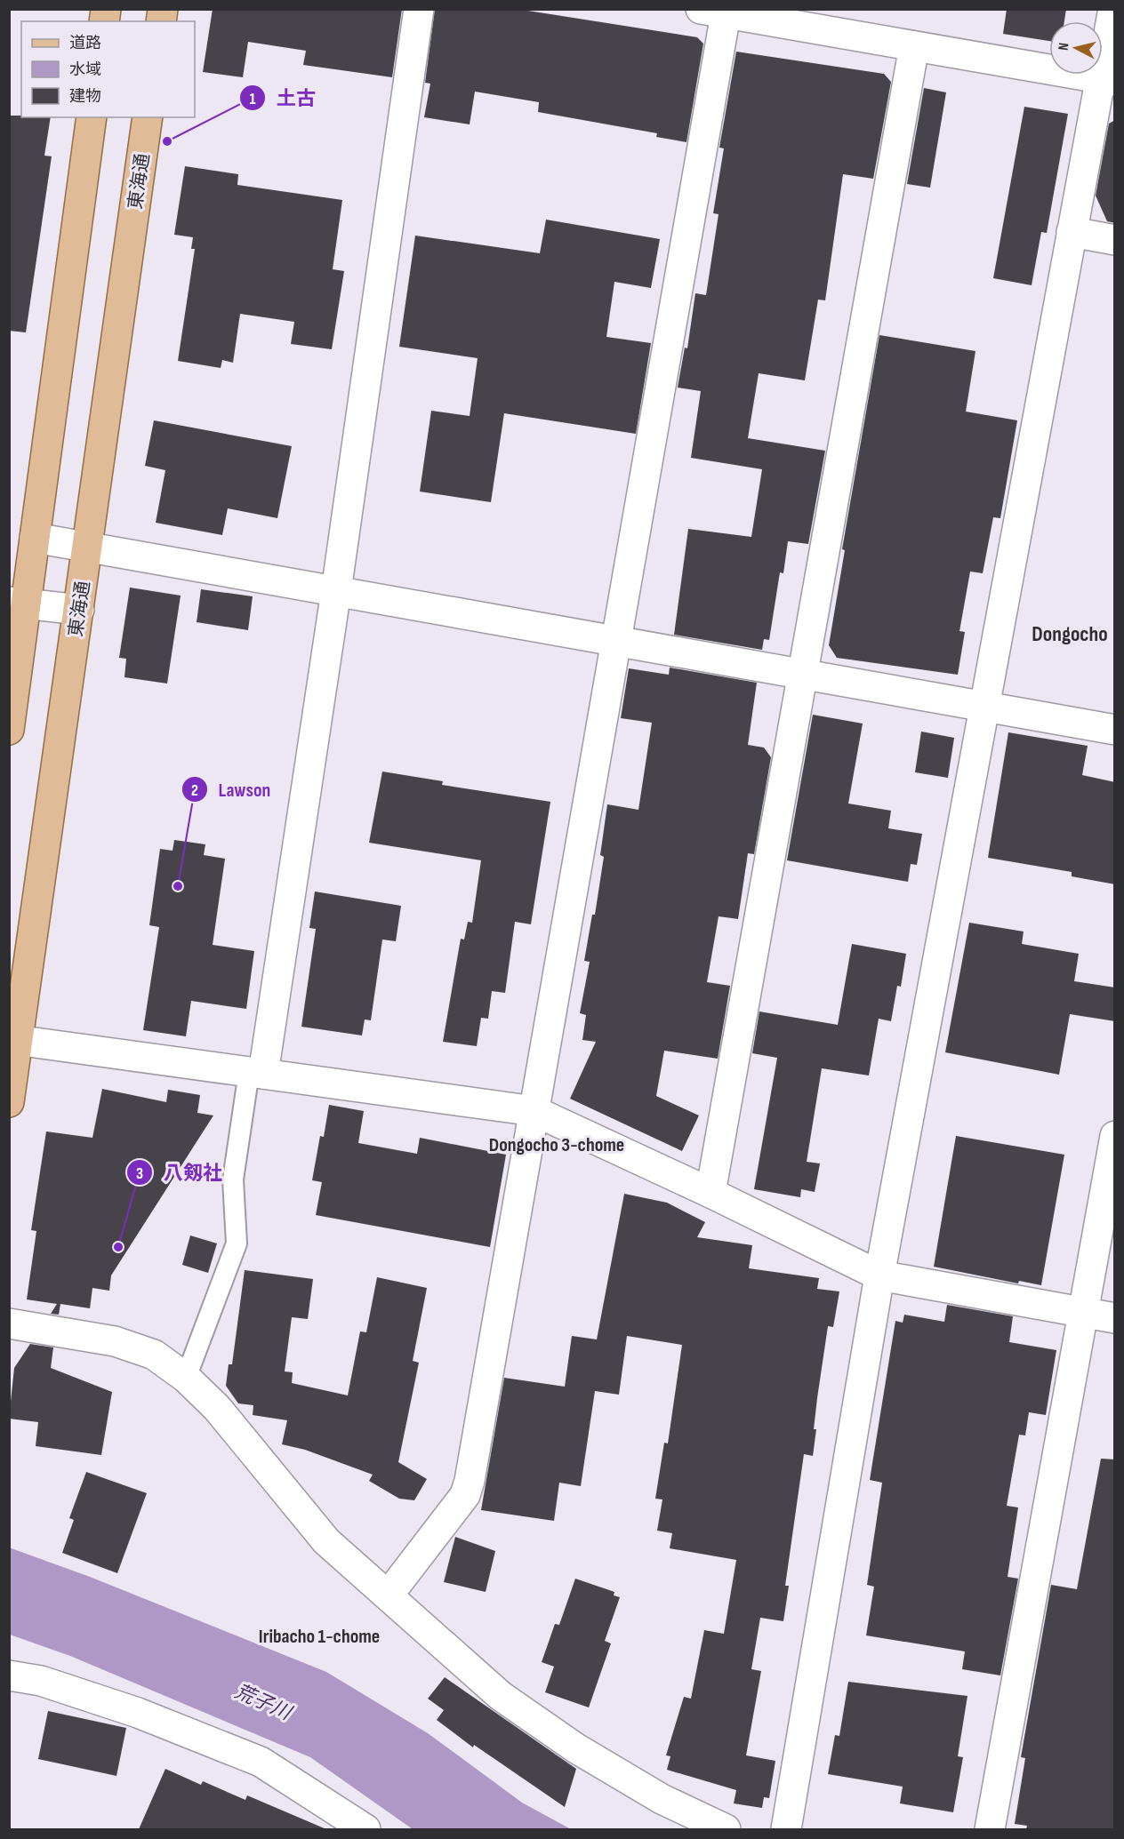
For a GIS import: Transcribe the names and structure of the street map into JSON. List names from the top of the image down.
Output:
{
  "streets": {
    "main road": ["東海通"]
  },
  "districts": ["Dongocho", "Dongocho 3-chome", "Iribacho 1-chome"],
  "water": ["荒子川"],
  "places": ["土古", "Lawson", "八剱社"],
  "legend": ["道路", "水域", "建物"],
  "north": "left"
}
